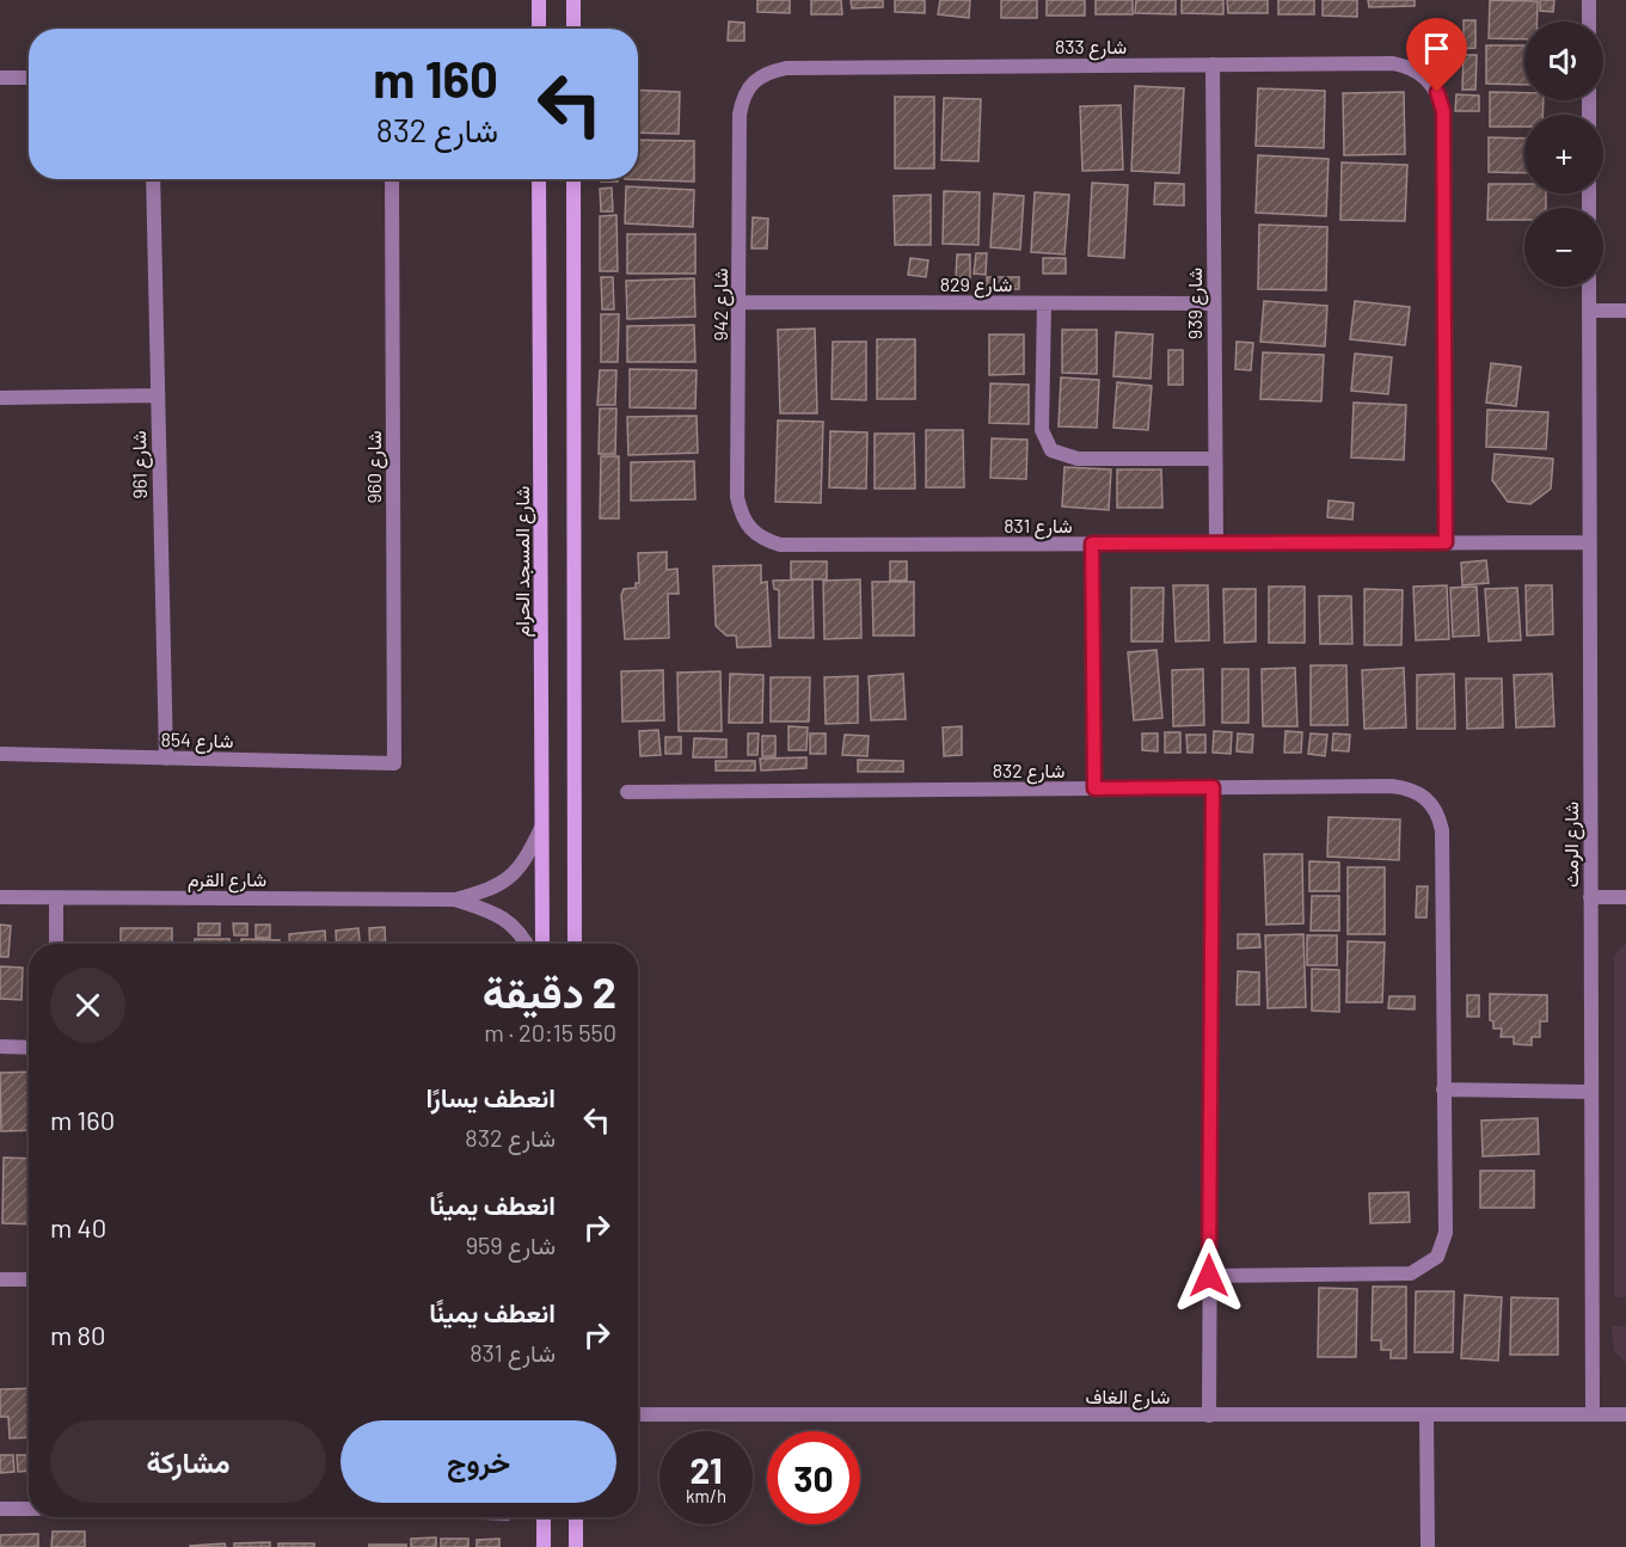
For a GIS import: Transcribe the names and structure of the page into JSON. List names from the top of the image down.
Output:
{
  "streets": {
    "street": [
      "شارع 833",
      "شارع 829",
      "شارع 939",
      "شارع 942",
      "شارع 961",
      "شارع 960",
      "شارع 831",
      "شارع المسجد الحرام",
      "شارع 854",
      "شارع 832",
      "شارع الرمث",
      "شارع القرم",
      "شارع الغاف"
    ]
  },
  "crossings": [
    ["شارع 833", "شارع 939"],
    ["شارع 833", "شارع 942"],
    ["شارع 833", "شارع 831"],
    ["شارع 829", "شارع 939"],
    ["شارع 829", "شارع 942"],
    ["شارع 939", "شارع 831"],
    ["شارع 942", "شارع 831"],
    ["شارع 961", "شارع 854"],
    ["شارع 960", "شارع 854"],
    ["شارع 831", "شارع الرمث"],
    ["شارع المسجد الحرام", "شارع القرم"],
    ["شارع الرمث", "شارع الغاف"]
  ],
  "page": {
    "map_buttons": ["+", "−"],
    "turn": ["160 m", "شارع 832"],
    "heading": ["2 دقيقة", "550 m · 20:15"],
    "list": [
      {
        "name": "انعطف يسارًا",
        "note": "شارع 832",
        "value": "160 m"
      },
      {
        "name": "انعطف يمينًا",
        "note": "شارع 959",
        "value": "40 m"
      },
      {
        "name": "انعطف يمينًا",
        "note": "شارع 831",
        "value": "80 m"
      }
    ],
    "buttons": ["خروج", "مشاركة"],
    "speed": "21 km/h",
    "limit": "30"
  }
}
